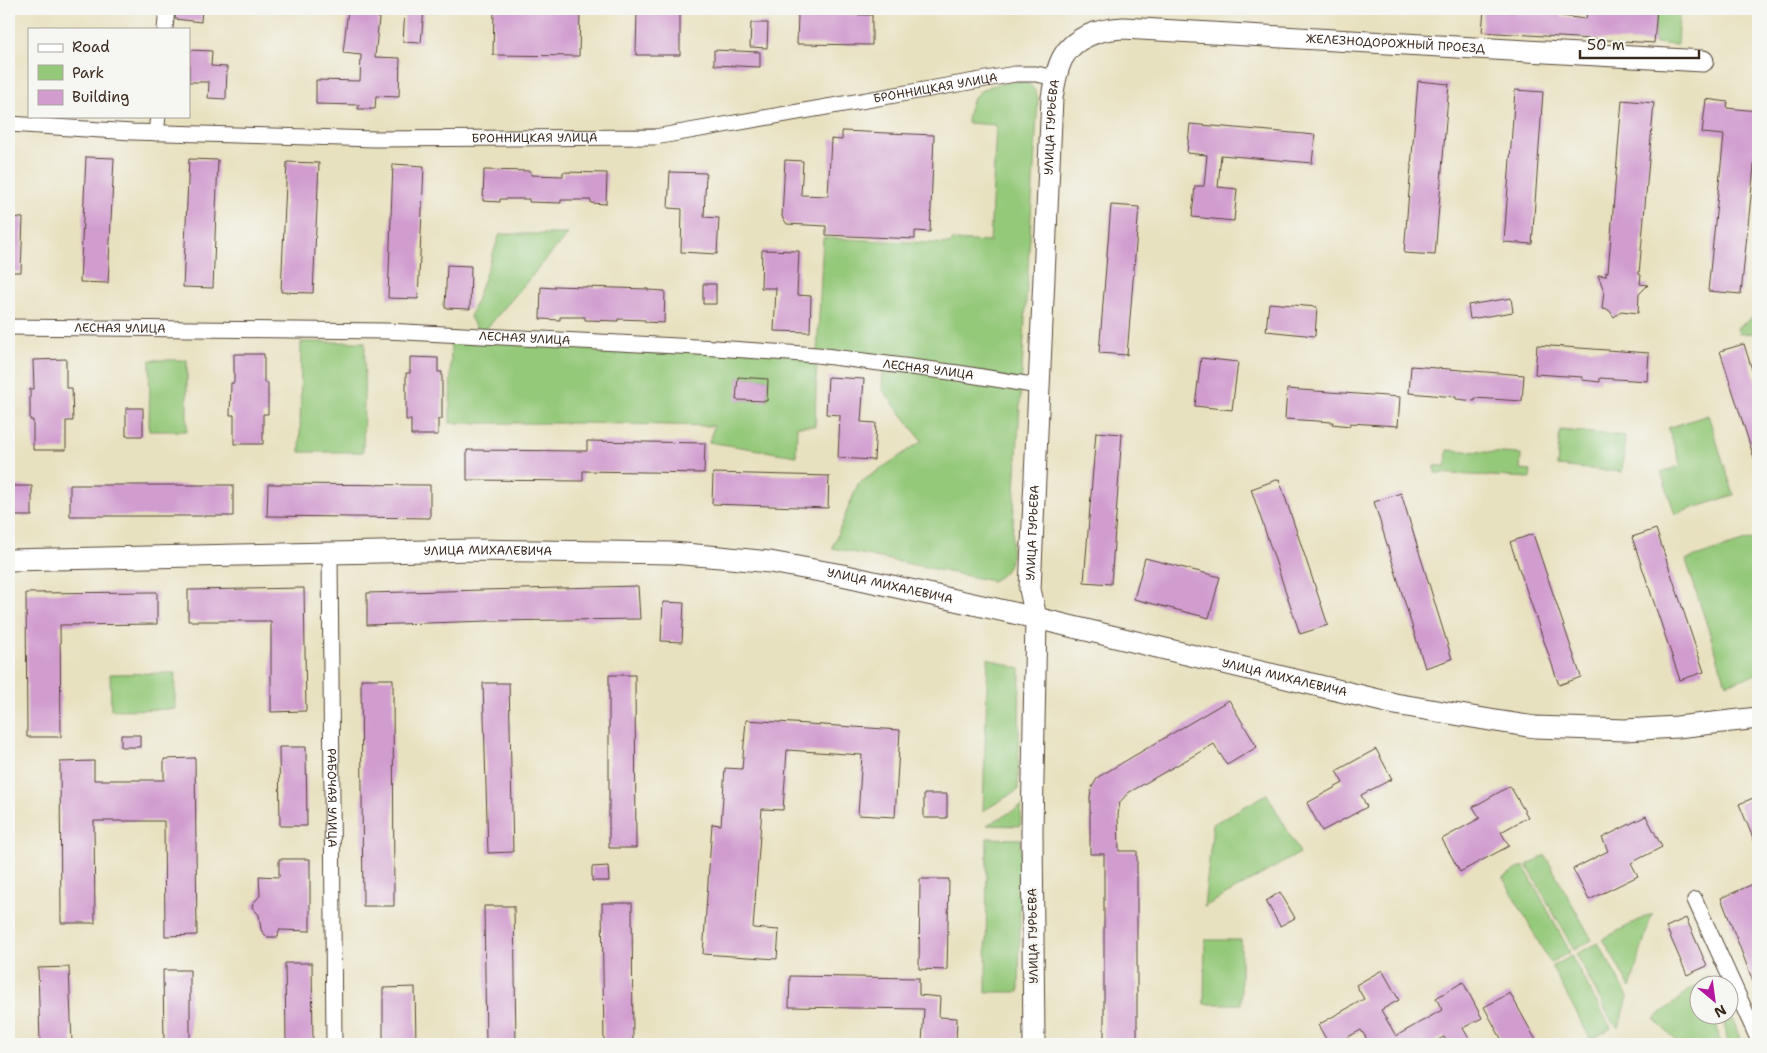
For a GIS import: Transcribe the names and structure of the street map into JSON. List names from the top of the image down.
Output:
{
  "streets": {
    "main road": ["ЖЕЛЕЗНОДОРОЖНЫЙ ПРОЕЗД", "УЛИЦА ГУРЬЕВА", "УЛИЦА МИХАЛЕВИЧА"],
    "street": ["БРОННИЦКАЯ УЛИЦА", "ЛЕСНАЯ УЛИЦА", "РАБОЧАЯ УЛИЦА"]
  },
  "crossings": [
    ["ЖЕЛЕЗНОДОРОЖНЫЙ ПРОЕЗД", "УЛИЦА ГУРЬЕВА"],
    ["БРОННИЦКАЯ УЛИЦА", "УЛИЦА ГУРЬЕВА"],
    ["УЛИЦА ГУРЬЕВА", "ЛЕСНАЯ УЛИЦА"],
    ["УЛИЦА ГУРЬЕВА", "УЛИЦА МИХАЛЕВИЧА"],
    ["УЛИЦА МИХАЛЕВИЧА", "РАБОЧАЯ УЛИЦА"]
  ],
  "legend": ["Road", "Park", "Building"],
  "scale_bar": "50 m",
  "north": "bottom right"
}
